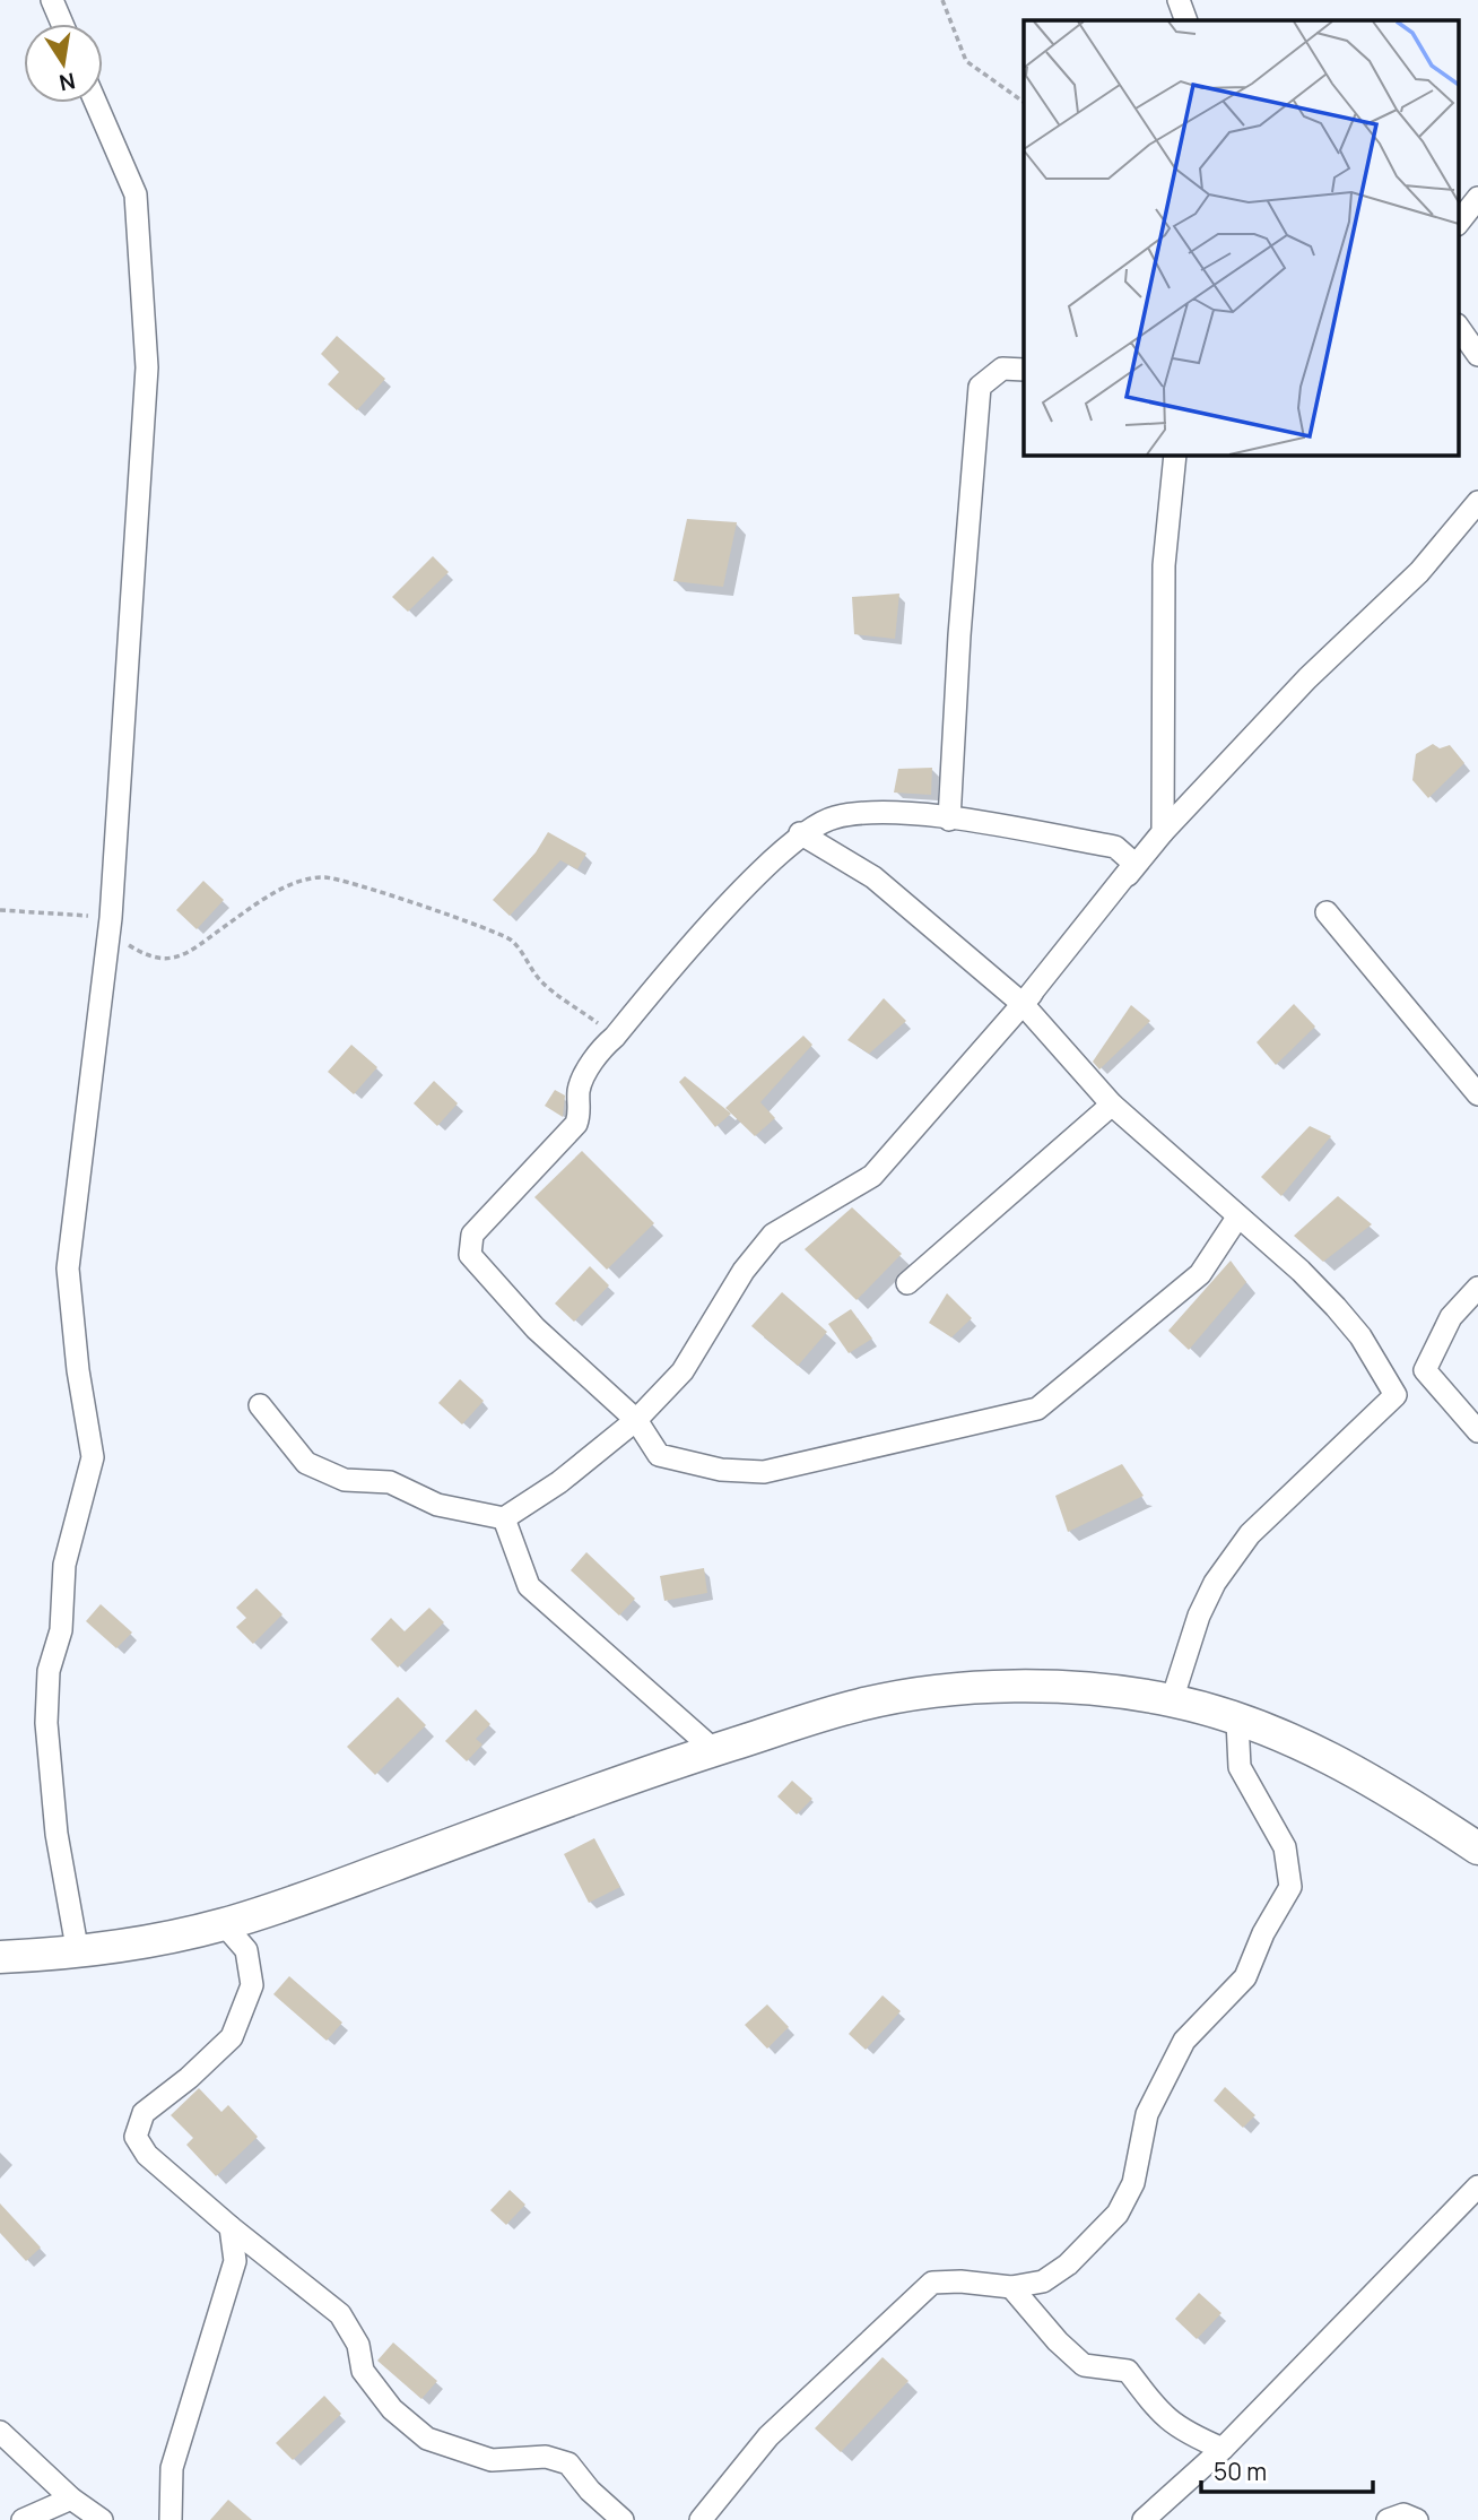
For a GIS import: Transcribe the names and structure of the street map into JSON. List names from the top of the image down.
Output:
{
  "scale_bar": "50 m",
  "north": "bottom"
}
